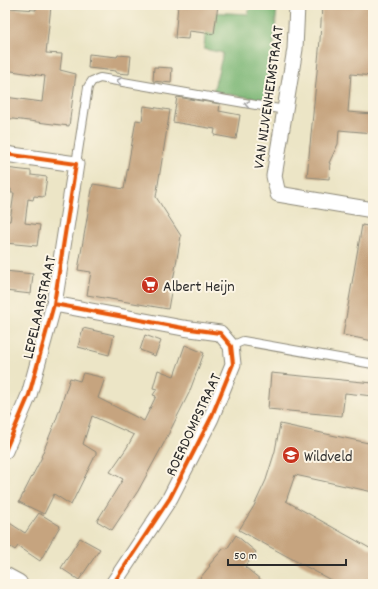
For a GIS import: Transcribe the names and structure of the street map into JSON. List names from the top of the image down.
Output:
{
  "streets": {
    "street": ["VAN NIJVENHEIMSTRAAT", "LEPELAARSTRAAT", "ROERDOMPSTRAAT"]
  },
  "places": {
    "supermarket": ["Albert Heijn"],
    "school or university": ["Wildveld"]
  },
  "scale_bar": "50 m"
}
